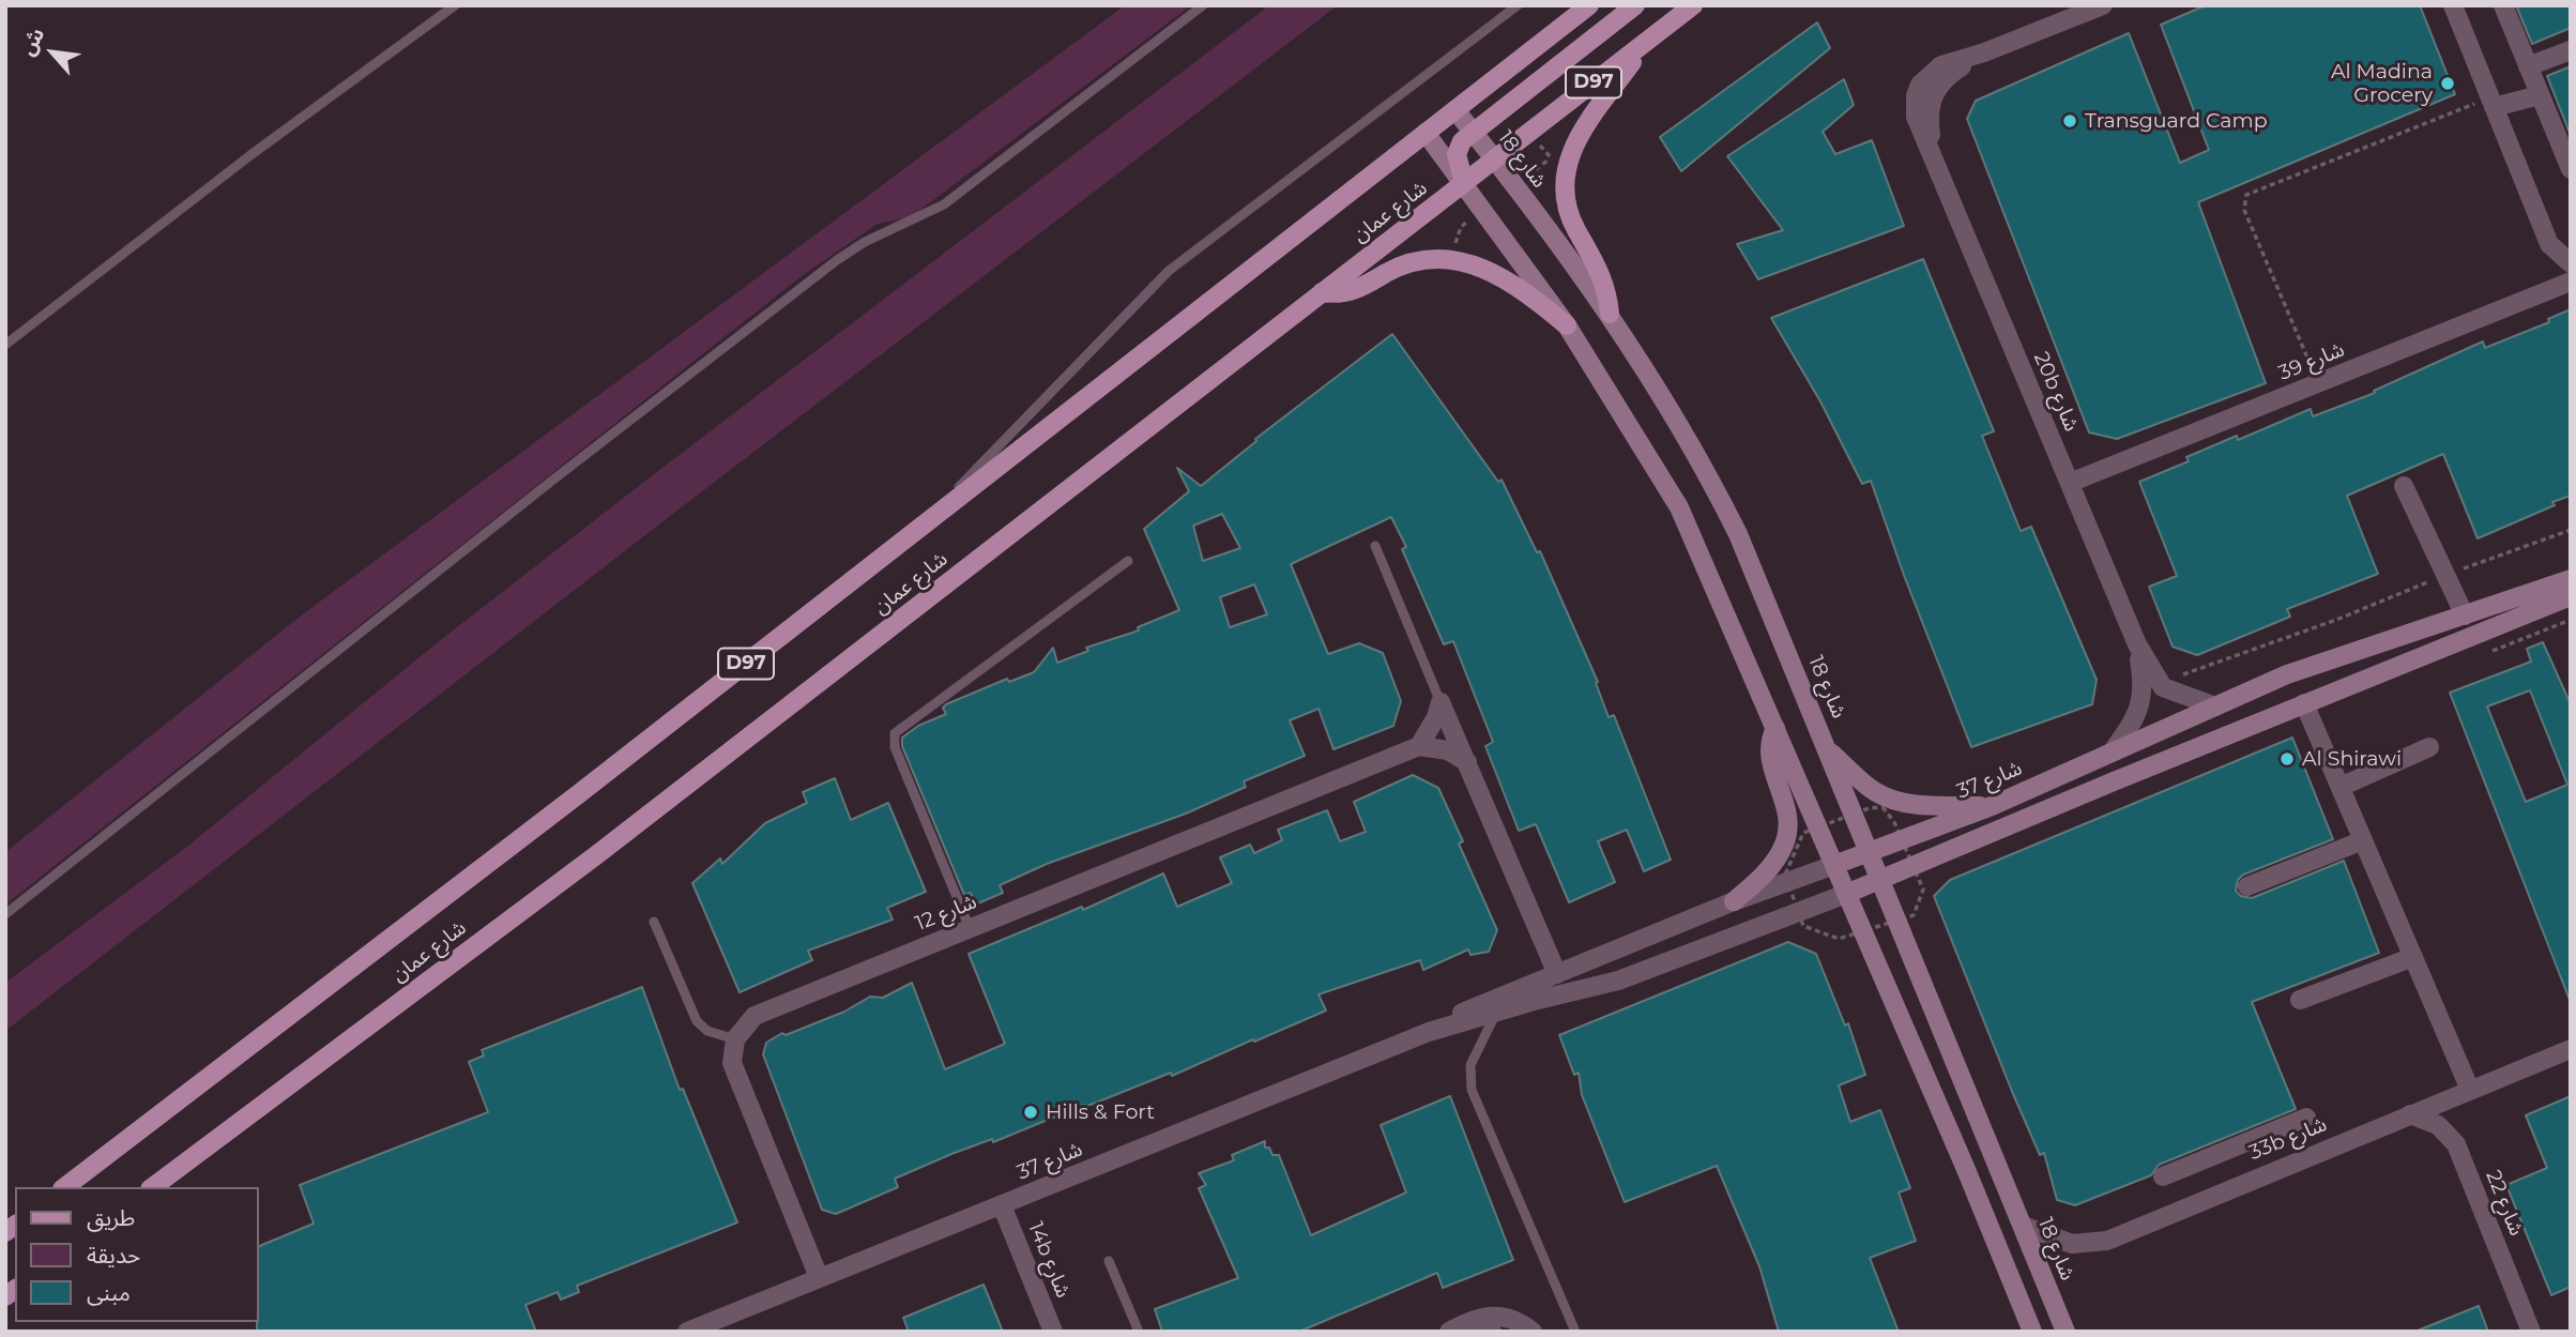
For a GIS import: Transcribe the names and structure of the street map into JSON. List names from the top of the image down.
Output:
{
  "streets": {
    "main road": ["D97", "شارع عمان"],
    "street": [
      "شارع 18",
      "شارع 39",
      "20b شارع",
      "شارع 37",
      "شارع 12",
      "33b شارع",
      "شارع 22",
      "14b شارع"
    ]
  },
  "crossings": [
    ["شارع 18", "شارع عمان"],
    ["شارع 18", "شارع 37"],
    ["شارع 18", "33b شارع"],
    ["شارع 39", "20b شارع"],
    ["20b شارع", "شارع 37"],
    ["شارع 37", "14b شارع"],
    ["33b شارع", "شارع 22"]
  ],
  "places": [
    "Al Madina Grocery",
    "Transguard Camp",
    "Al Shirawi",
    "Hills & Fort"
  ],
  "legend": ["طريق", "حديقة", "مبنى"],
  "north": "top left"
}
